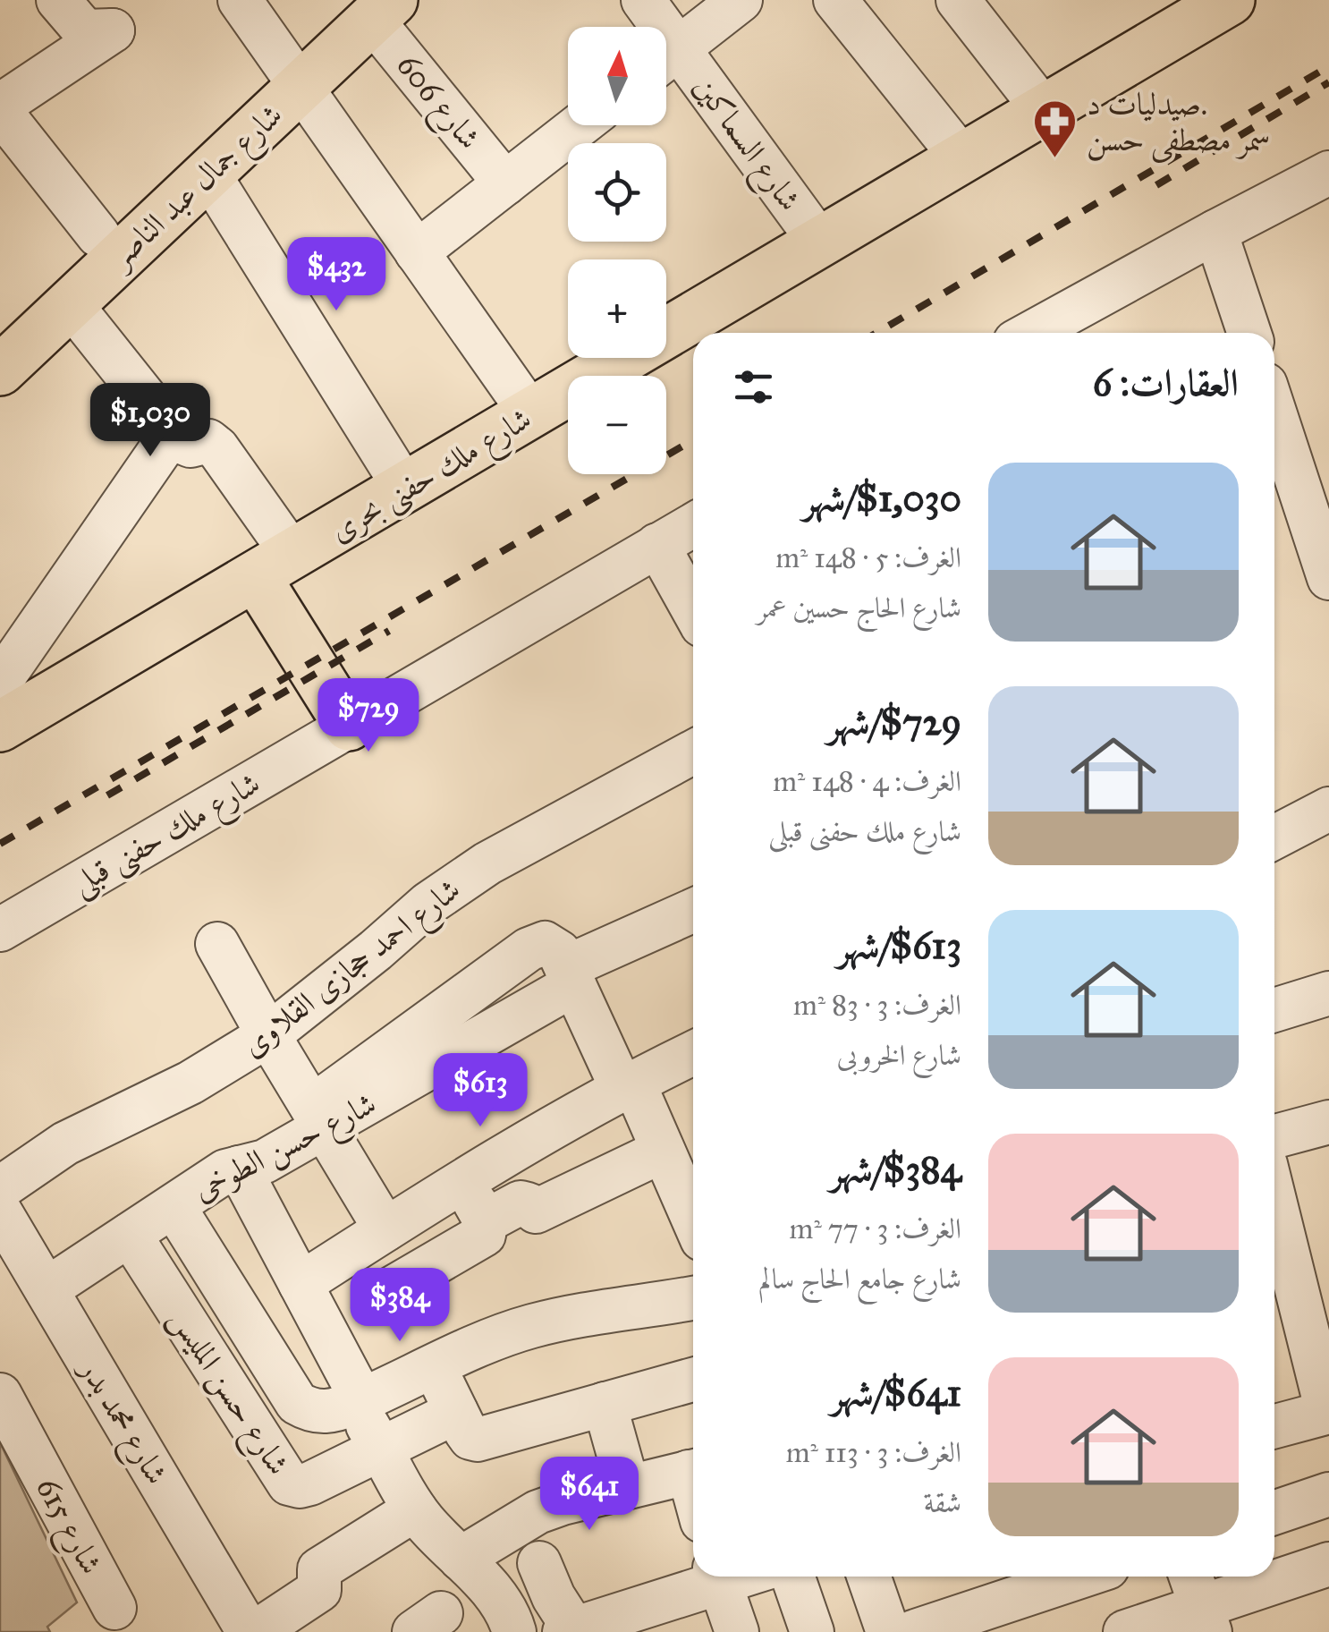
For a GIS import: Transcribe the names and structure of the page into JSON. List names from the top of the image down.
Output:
{
  "streets": {
    "main road": ["شارع جمال عبد الناصر", "شارع ملك حفنى بحرى"],
    "street": [
      "شارع 606",
      "شارع السماكين",
      "شارع ملك حفنى قبلى",
      "شارع احمد حجازى القلاوى",
      "شارع حسن الطوخى",
      "شارع حسن المليس",
      "شارع محمد بدر",
      "شارع 615"
    ]
  },
  "crossings": [
    ["شارع 606", "شارع جمال عبد الناصر"],
    ["شارع السماكين", "شارع ملك حفنى بحرى"],
    ["شارع حسن الطوخى", "شارع حسن المليس"],
    ["شارع حسن الطوخى", "شارع محمد بدر"]
  ],
  "places": {
    "pharmacy": ["صيدليات د. سمر مصطفى حسن"]
  },
  "north": "top",
  "page": {
    "map_buttons": ["+", "−"],
    "price": [
      "$432",
      "$1,030",
      "$729",
      "$613",
      "$384",
      "$641"
    ],
    "heading": "العقارات: 6",
    "list": [
      {
        "name": "$1,030/شهر",
        "note": "الغرف: 5 · 148 m² · شارع الحاج حسين عمر"
      },
      {
        "name": "$729/شهر",
        "note": "الغرف: 4 · 148 m² · شارع ملك حفنى قبلى"
      },
      {
        "name": "$613/شهر",
        "note": "الغرف: 3 · 83 m² · شارع الخروبى"
      },
      {
        "name": "$384/شهر",
        "note": "الغرف: 3 · 77 m² · شارع جامع الحاج سالم"
      },
      {
        "name": "$641/شهر",
        "note": "الغرف: 3 · 113 m² · شقة"
      }
    ]
  }
}
